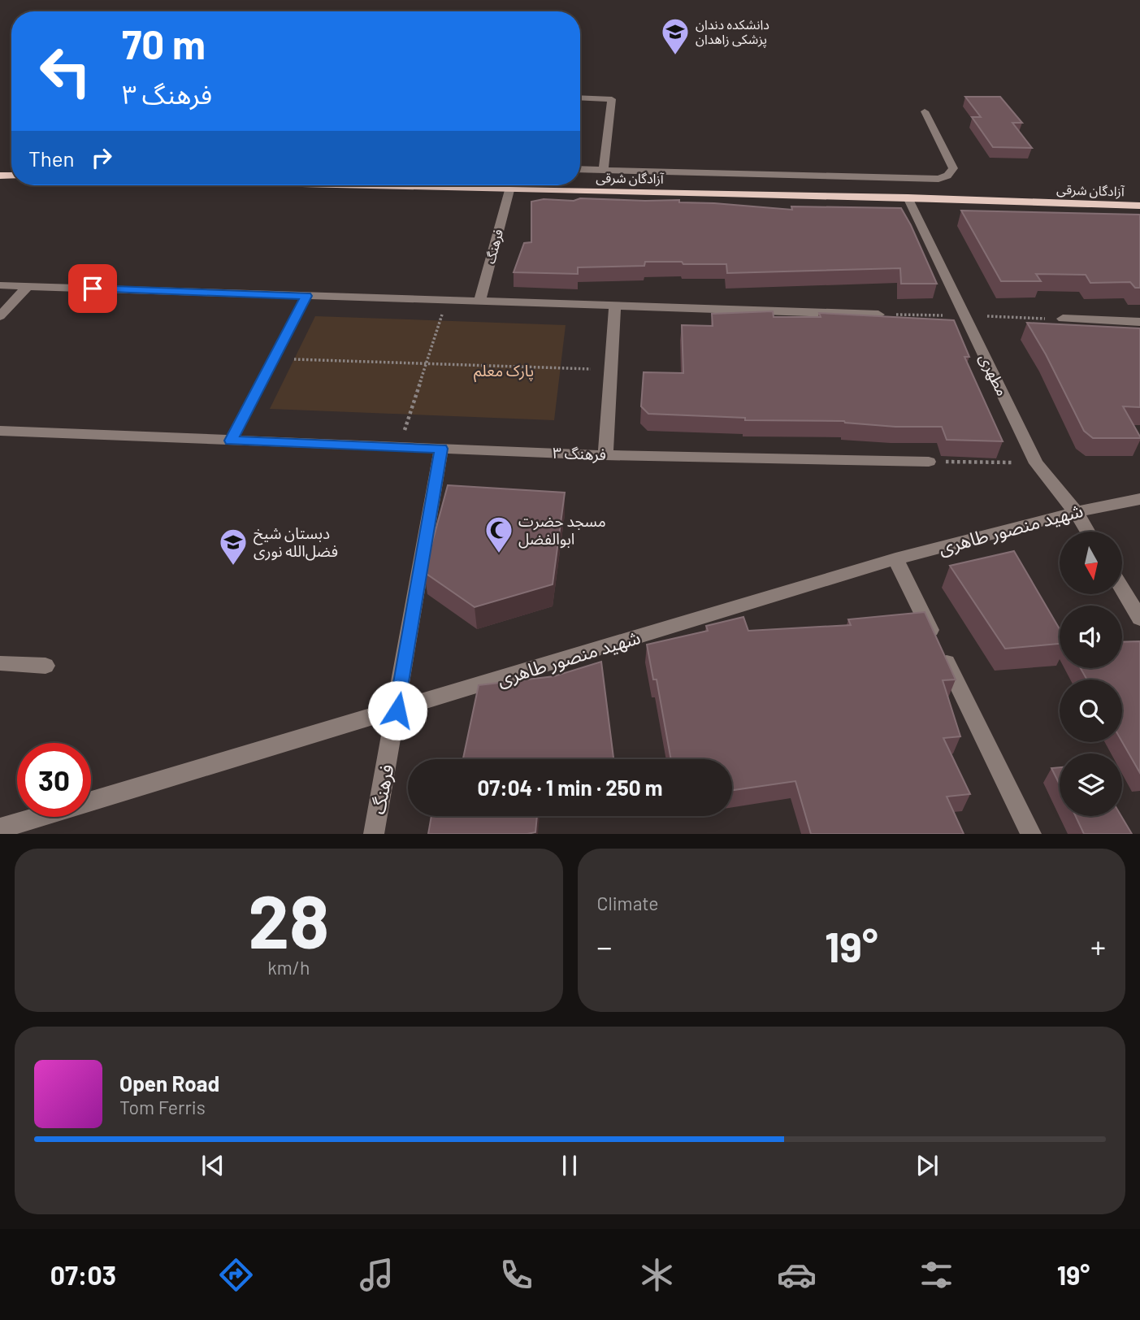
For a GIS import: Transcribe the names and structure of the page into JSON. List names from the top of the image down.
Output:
{
  "streets": {
    "main road": ["آزادگان شرقی"],
    "street": [
      "فرهنگ",
      "مطهری",
      "فرهنگ ۳",
      "شهید منصور طاهری"
    ]
  },
  "crossings": [
    ["آزادگان شرقی", "فرهنگ"],
    ["آزادگان شرقی", "مطهری"],
    ["فرهنگ", "فرهنگ ۳"],
    ["فرهنگ", "شهید منصور طاهری"],
    ["مطهری", "شهید منصور طاهری"]
  ],
  "parks": ["پارک معلم"],
  "places": {
    "school or university": ["دانشکده دندان پزشکی زاهدان", "دبستان شیخ فضل‌الله نوری"],
    "mosque": ["مسجد حضرت ابوالفضل"]
  },
  "north": "bottom",
  "page": {
    "turn": ["70 m", "فرهنگ ۳"],
    "then": "Then",
    "limit": "30",
    "trip": "07:04 · 1 min · 250 m",
    "tile": [
      ["28", "km/h"],
      "Climate"
    ],
    "heat": ["−", "19°", "+"],
    "song": ["Open Road", "Tom Ferris"],
    "tabs": ["07:03", "19°"]
  }
}
